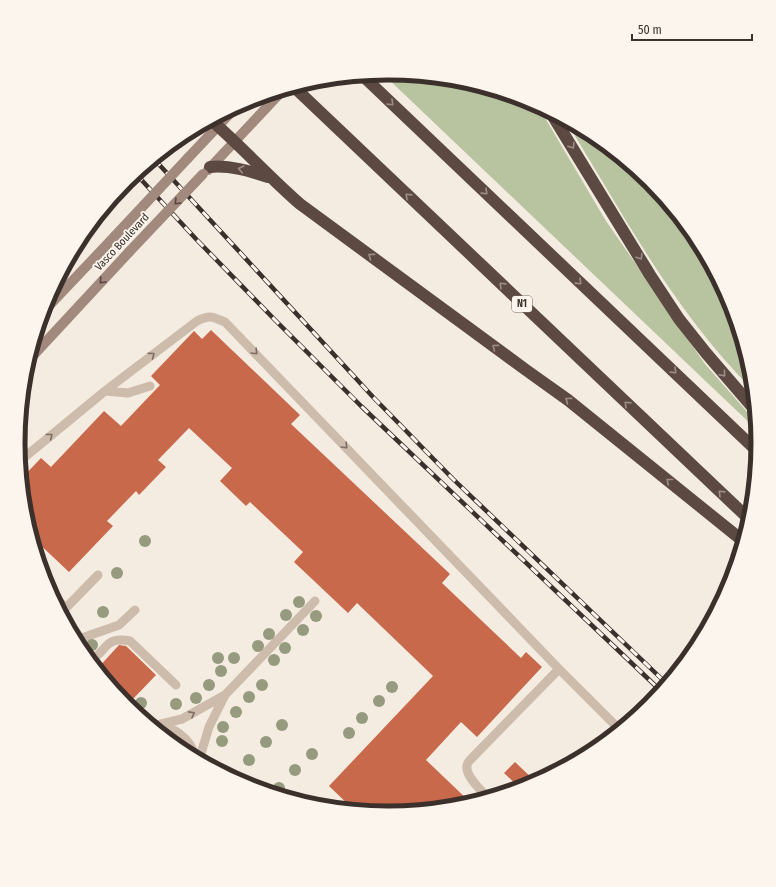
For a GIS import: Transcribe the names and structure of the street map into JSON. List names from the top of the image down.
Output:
{
  "streets": {
    "highway": ["N1"],
    "main road": ["Vasco Boulevard"]
  },
  "scale_bar": "50 m"
}
